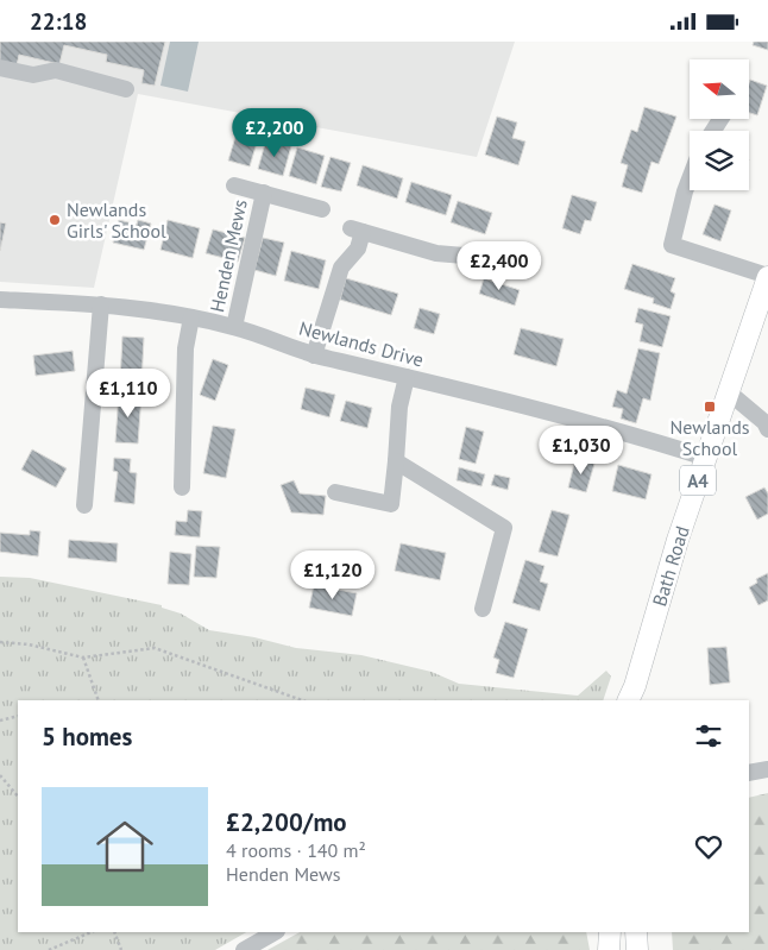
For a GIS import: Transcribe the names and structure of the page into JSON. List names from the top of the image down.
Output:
{
  "streets": {
    "main road": ["A4", "Bath Road"],
    "street": ["Henden Mews", "Newlands Drive"]
  },
  "crossings": [
    ["Henden Mews", "Newlands Drive"],
    ["Newlands Drive", "Bath Road"]
  ],
  "places": {
    "other": ["Newlands Girls' School"],
    "transit": ["Newlands School"]
  },
  "north": "left",
  "page": {
    "status": "22:18",
    "price": [
      "£2,200",
      "£2,400",
      "£1,110",
      "£1,030",
      "£1,120"
    ],
    "heading": "5 homes",
    "list": [
      {
        "name": "£2,200/mo",
        "note": "4 rooms · 140 m² · Henden Mews"
      }
    ]
  }
}
